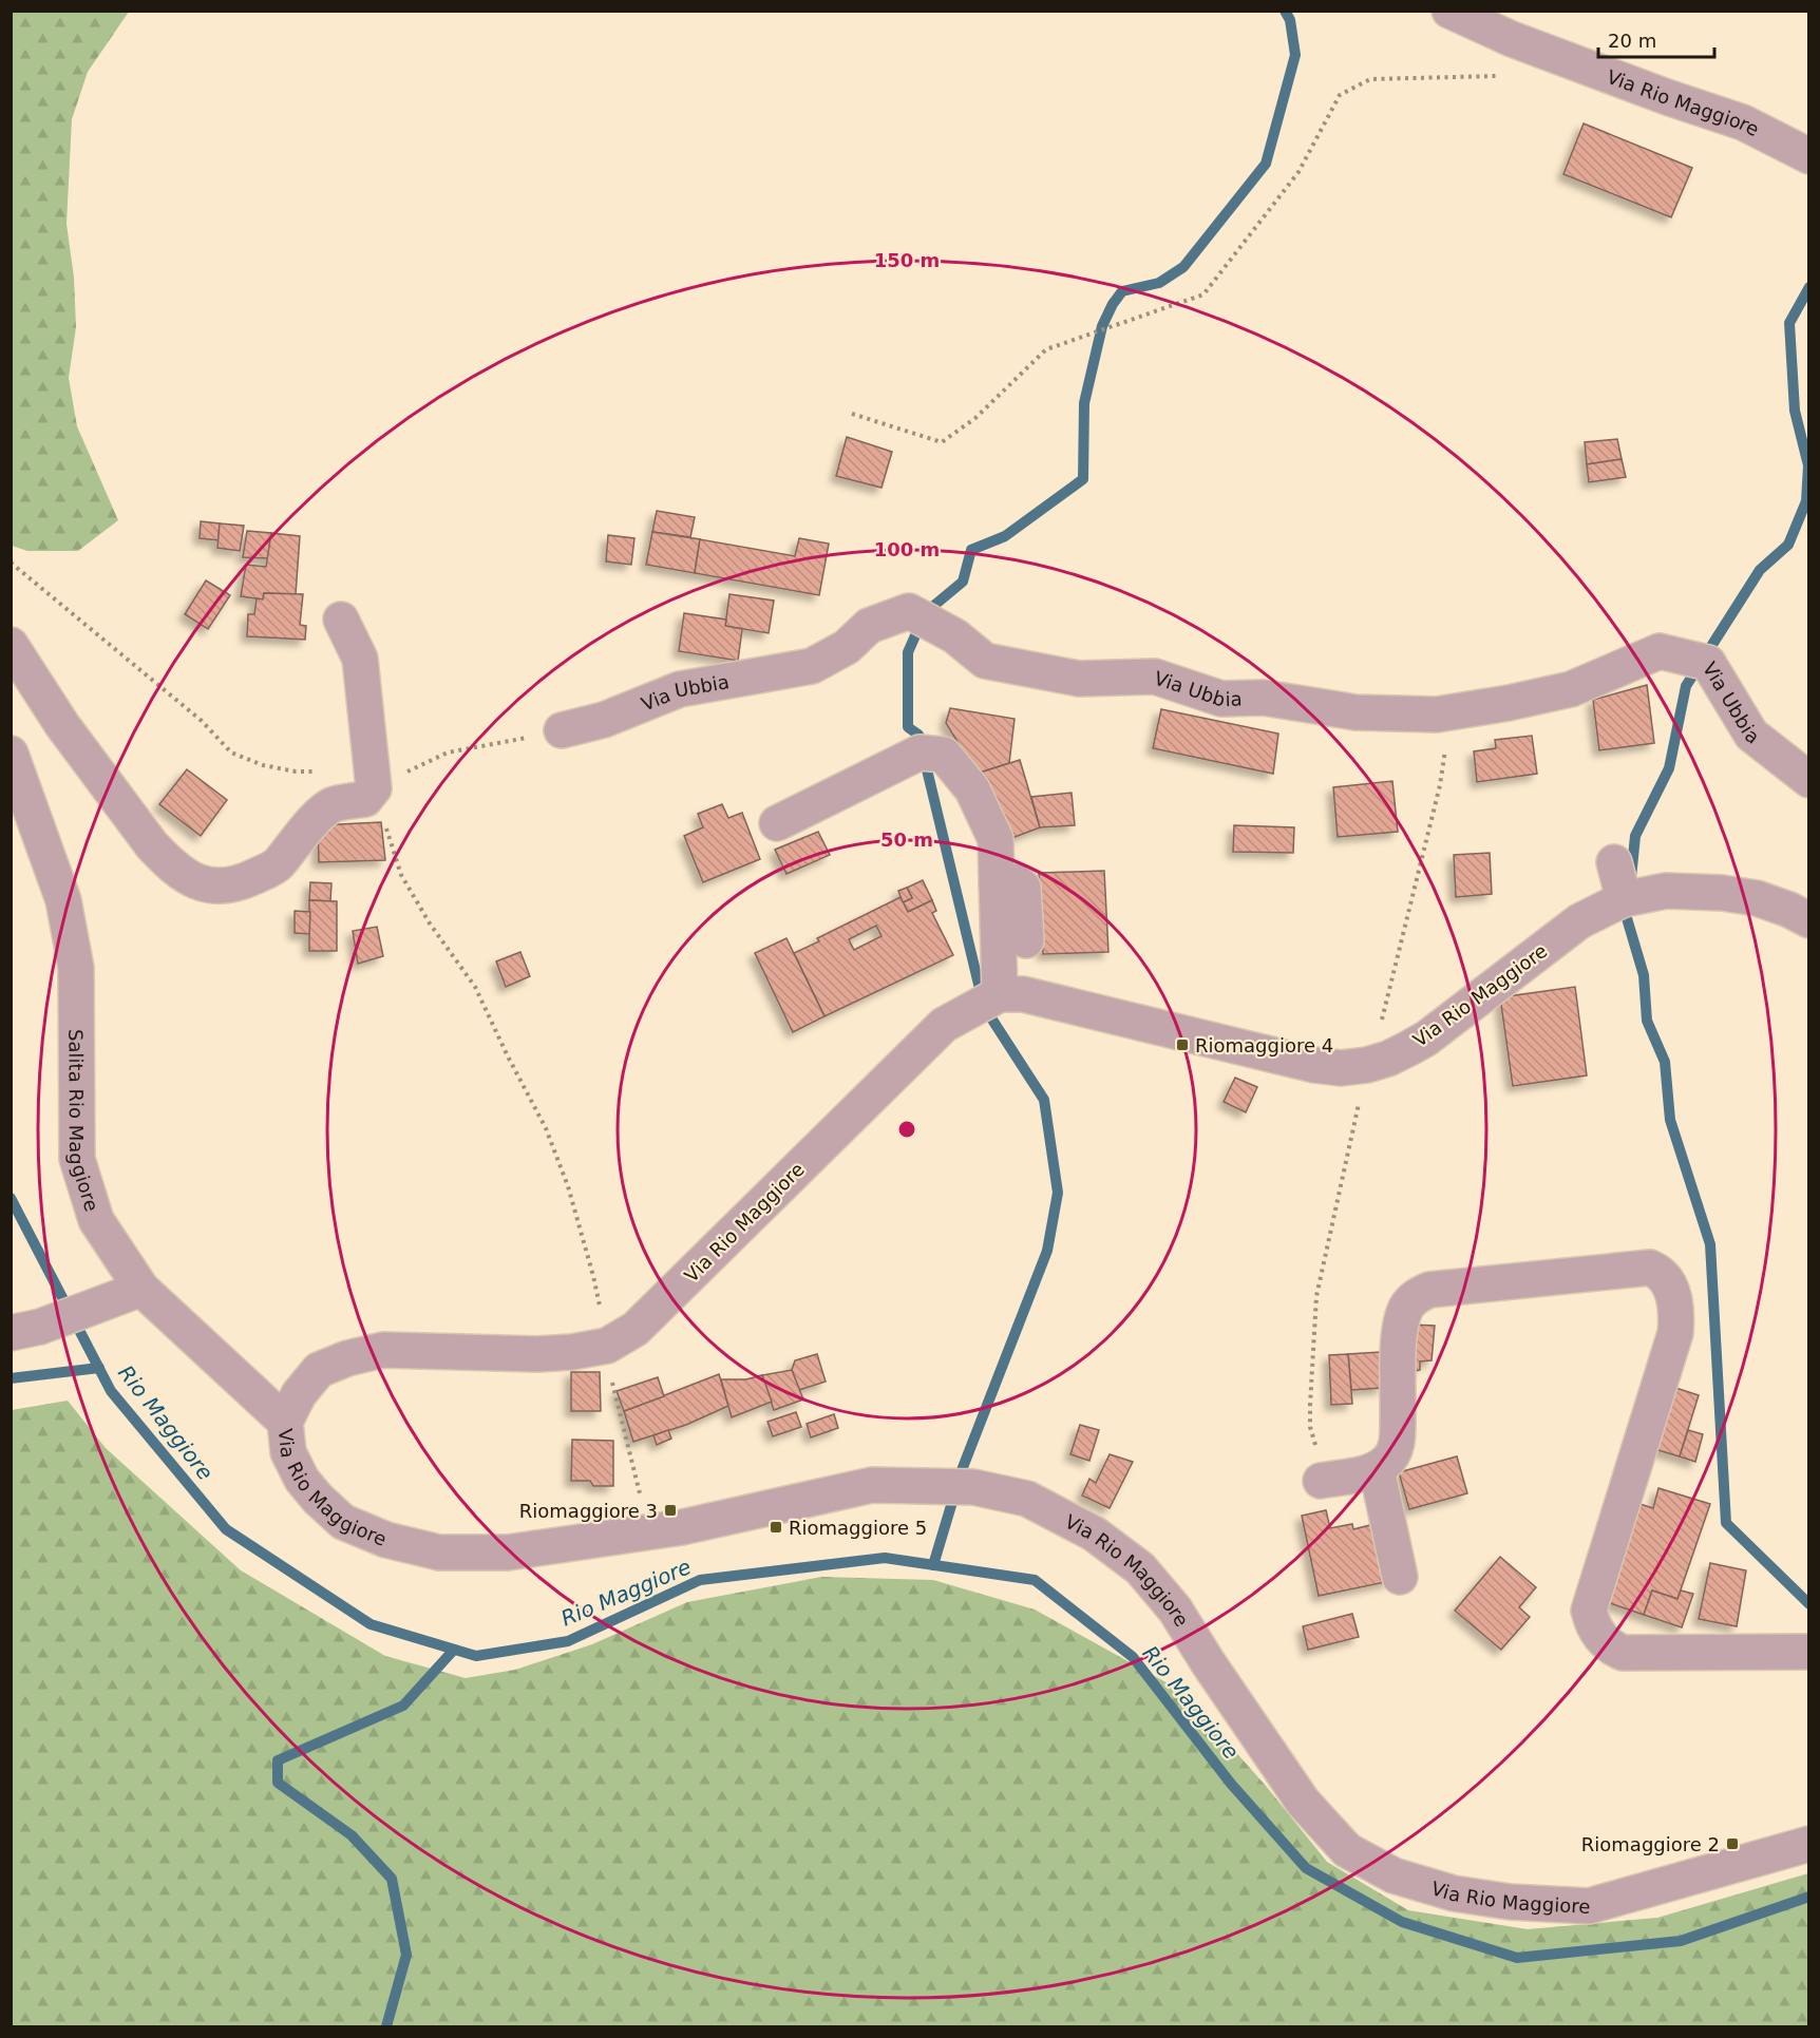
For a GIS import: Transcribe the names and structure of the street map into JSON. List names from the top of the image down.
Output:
{
  "streets": {
    "street": ["Via Rio Maggiore", "Via Ubbia", "Salita Rio Maggiore"]
  },
  "crossings": [
    ["Via Rio Maggiore", "Salita Rio Maggiore"]
  ],
  "water": ["Rio Maggiore"],
  "places": {
    "transit": [
      "Riomaggiore 4",
      "Riomaggiore 3",
      "Riomaggiore 5",
      "Riomaggiore 2"
    ]
  },
  "scale_bar": "20 m",
  "rings": ["150 m", "100 m", "50 m"]
}
